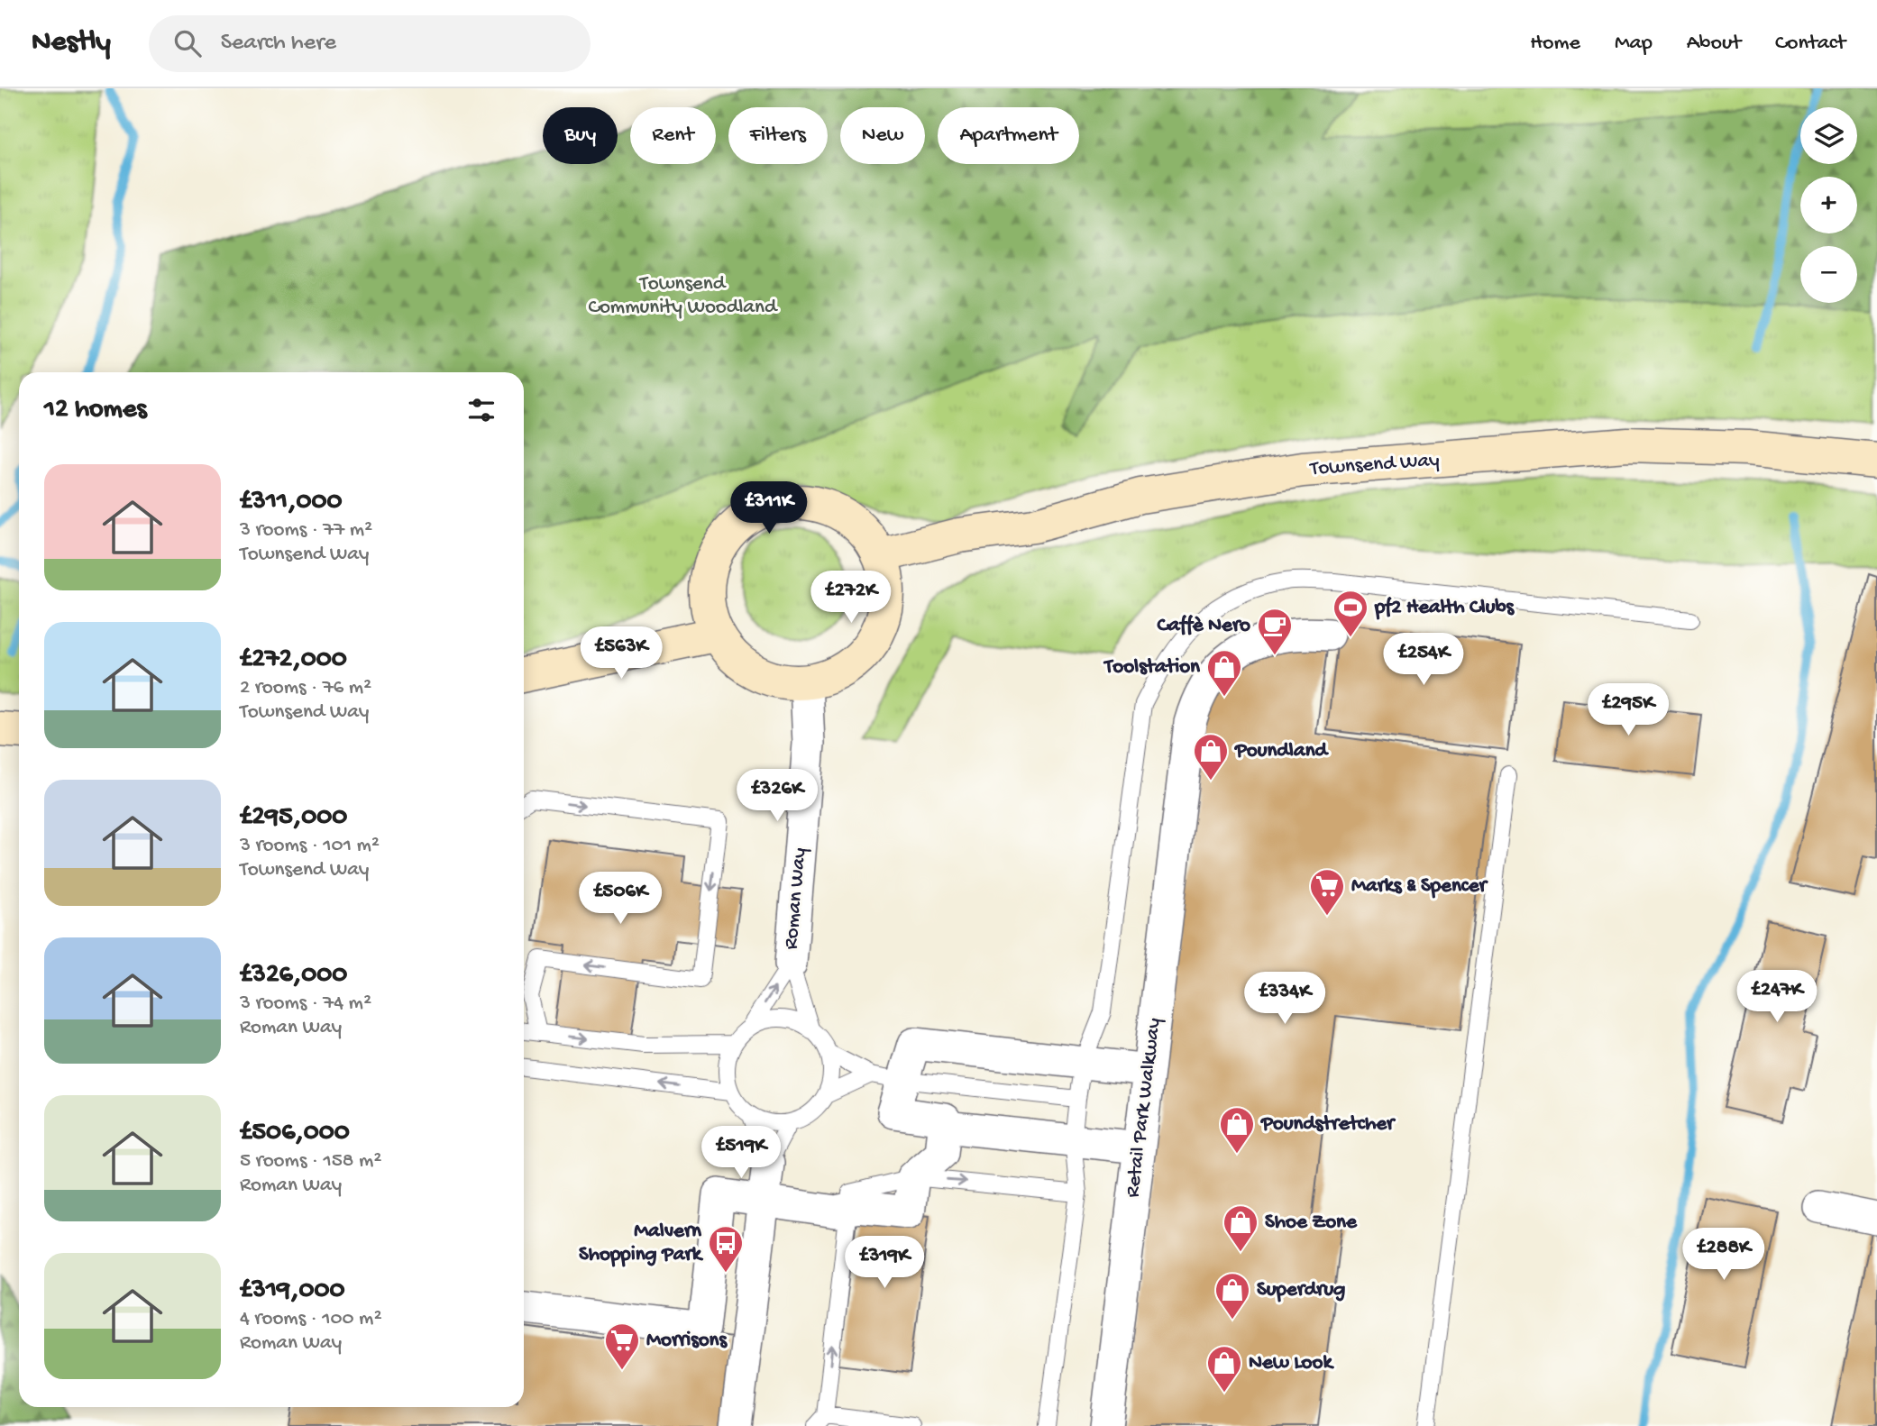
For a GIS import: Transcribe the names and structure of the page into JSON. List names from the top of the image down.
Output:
{
  "streets": {
    "main road": ["Townsend Way"],
    "street": ["Roman Way", "Retail Park Walkway"]
  },
  "crossings": [
    ["Townsend Way", "Roman Way"]
  ],
  "parks": ["Townsend Community Woodland"],
  "places": {
    "sports": ["pf2 Health Clubs"],
    "cafe": ["Caffè Nero"],
    "shop": [
      "Toolstation",
      "Poundland",
      "Poundstretcher",
      "Shoe Zone",
      "Superdrug",
      "New Look"
    ],
    "supermarket": ["Marks & Spencer", "Morrisons"],
    "bus stop": ["Malvern Shopping Park"]
  },
  "page": {
    "header": "Nestly",
    "search": "Search here",
    "nav": [
      "Home",
      "Map",
      "About",
      "Contact"
    ],
    "map_buttons": ["+", "−"],
    "chip": [
      "Buy",
      "Rent",
      "Filters",
      "New",
      "Apartment"
    ],
    "heading": "12 homes",
    "list": [
      {
        "name": "£311,000",
        "note": "3 rooms · 77 m² · Townsend Way"
      },
      {
        "name": "£272,000",
        "note": "2 rooms · 76 m² · Townsend Way"
      },
      {
        "name": "£295,000",
        "note": "3 rooms · 101 m² · Townsend Way"
      },
      {
        "name": "£326,000",
        "note": "3 rooms · 74 m² · Roman Way"
      },
      {
        "name": "£506,000",
        "note": "5 rooms · 158 m² · Roman Way"
      },
      {
        "name": "£319,000",
        "note": "4 rooms · 100 m² · Roman Way"
      }
    ],
    "price": [
      "£311K",
      "£272K",
      "£563K",
      "£254K",
      "£295K",
      "£326K",
      "£506K",
      "£247K",
      "£334K",
      "£519K",
      "£288K",
      "£319K"
    ]
  }
}
